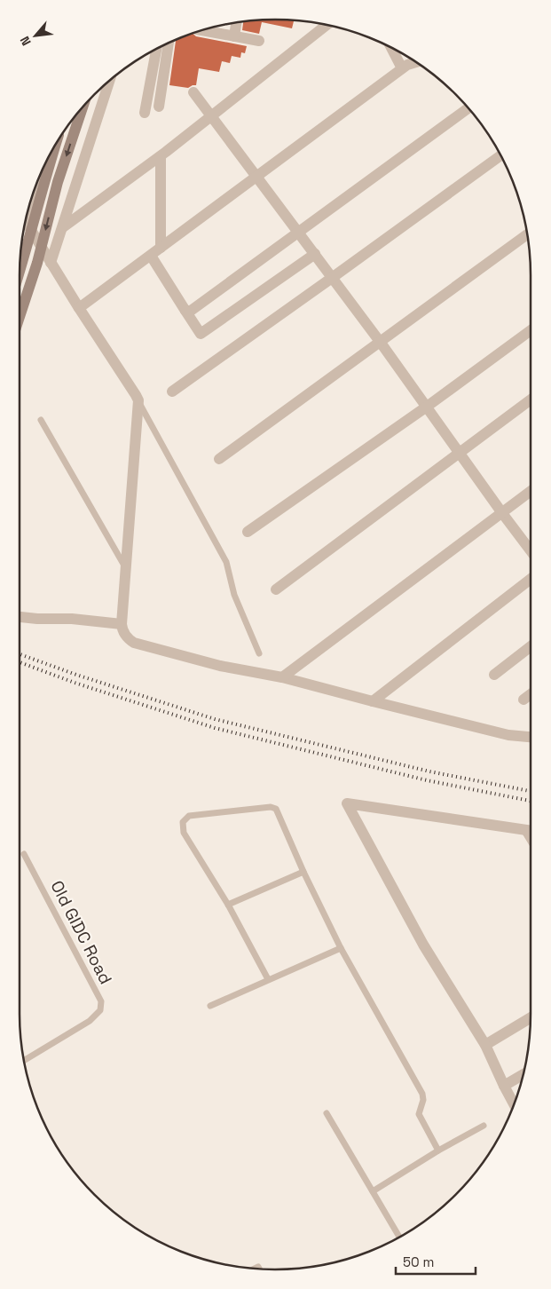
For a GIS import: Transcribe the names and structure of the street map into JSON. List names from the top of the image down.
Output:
{
  "streets": {
    "lane": ["Old GIDC Road"]
  },
  "scale_bar": "50 m",
  "north": "bottom left"
}
